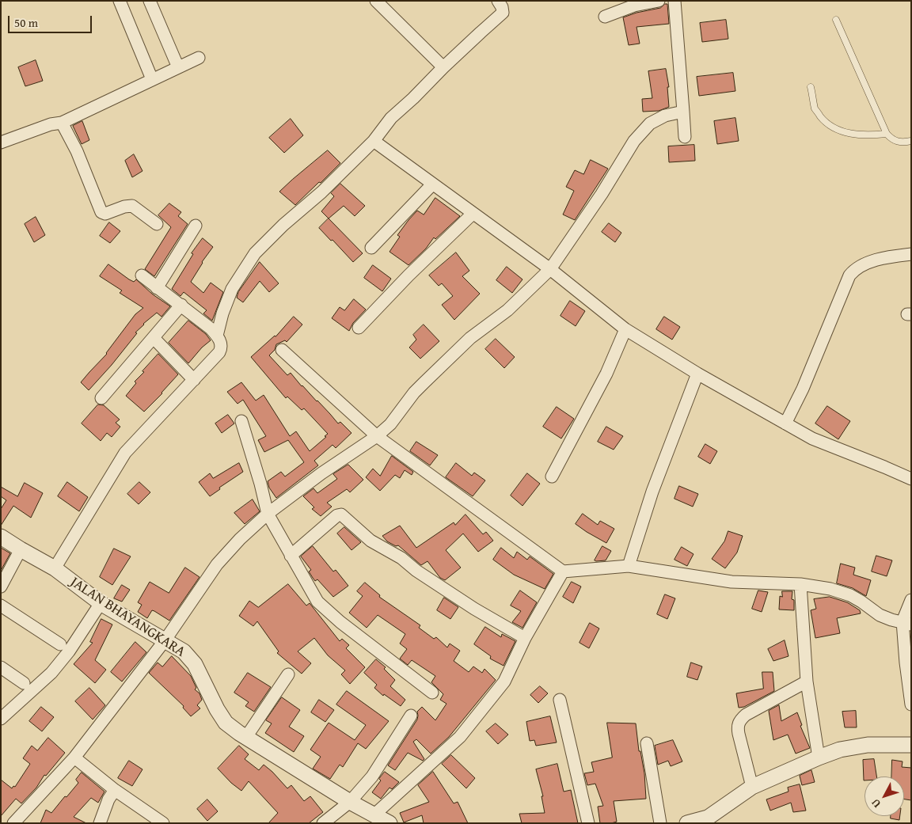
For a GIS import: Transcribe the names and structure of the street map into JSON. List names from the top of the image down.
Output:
{
  "streets": {
    "street": ["JALAN BHAYANGKARA"]
  },
  "scale_bar": "50 m",
  "north": "bottom left"
}
